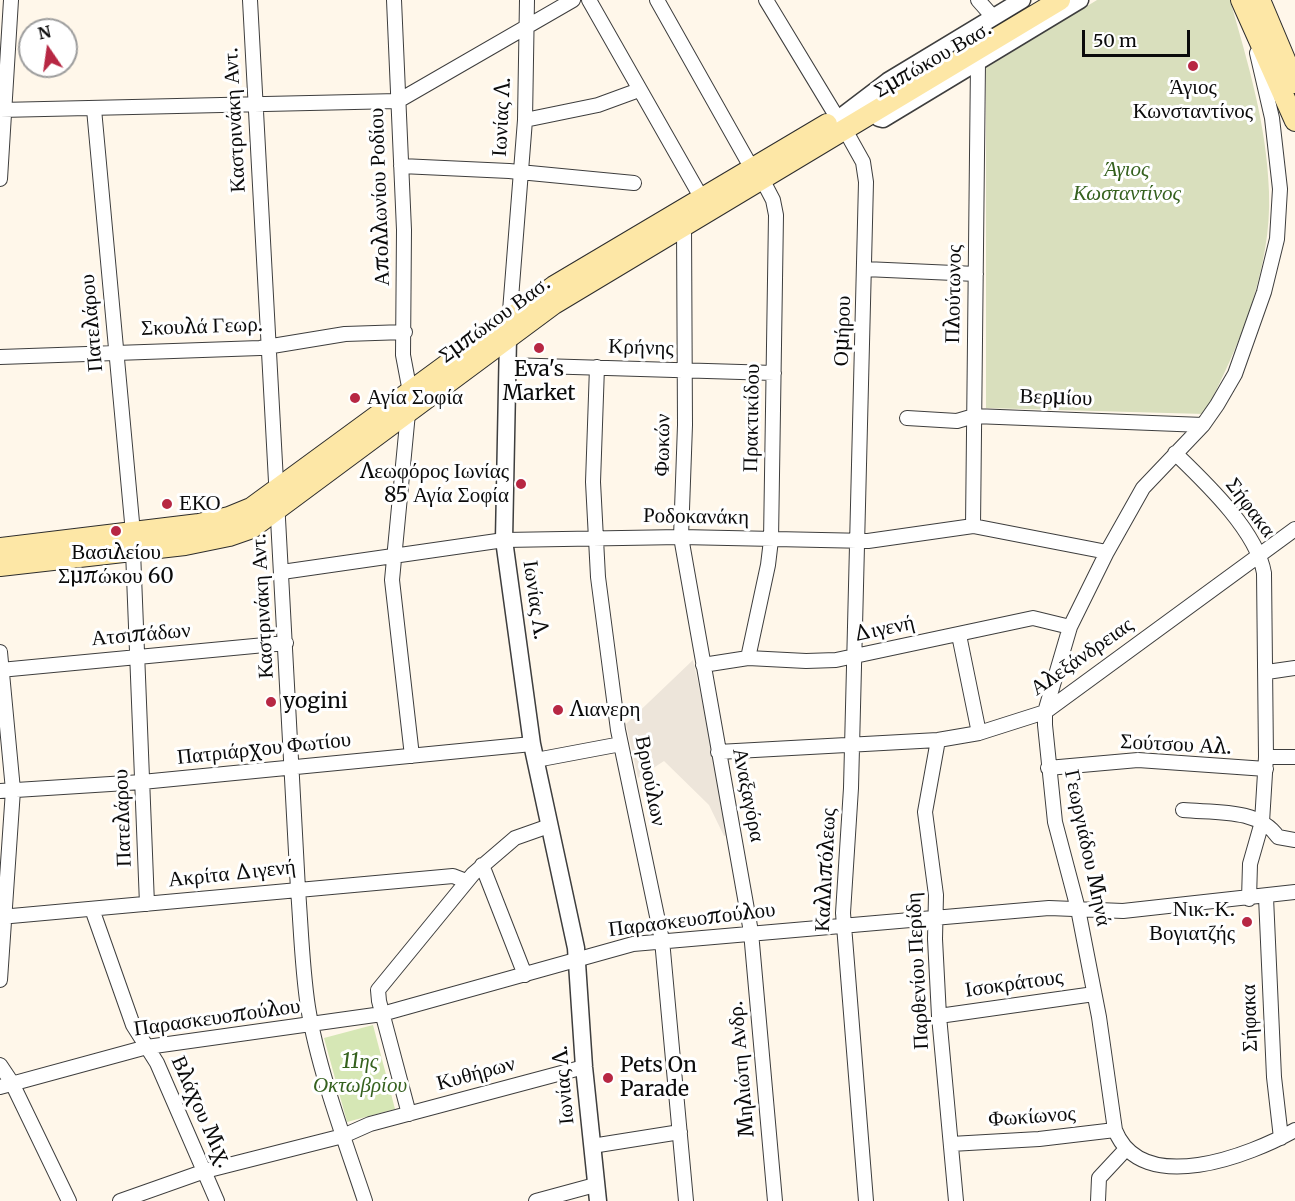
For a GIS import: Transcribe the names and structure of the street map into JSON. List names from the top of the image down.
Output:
{
  "streets": {
    "main road": ["Σμπώκου Βασ."],
    "street": [
      "Ιωνίας Λ.",
      "Καστρινάκη Αντ.",
      "Απολλωνίου Ροδίου",
      "Πλούτωνος",
      "Πατελάρου",
      "Σκουλά Γεωρ.",
      "Ομήρου",
      "Κρήνης",
      "Βερμίου",
      "Πρακτικίδου",
      "Φωκών",
      "Σήφακα",
      "Ροδοκανάκη",
      "Διγενή",
      "Ατσιπάδων",
      "Αλεξάνδρειας",
      "Σούτσου Αλ.",
      "Πατριάρχου Φωτίου",
      "Βρυούλων",
      "Αναξαγόρα",
      "Γεωργιάδου Μηνά",
      "Καλλιπόλεως",
      "Ακρίτα Διγενή",
      "Παρασκευοπούλου",
      "Παρθενίου Περίδη",
      "Ισοκράτους",
      "Μηλιώτη Ανδρ.",
      "Κυθήρων",
      "Βλάχου Μιχ.",
      "Φωκίωνος"
    ]
  },
  "crossings": [
    ["Σμπώκου Βασ.", "Ιωνίας Λ."],
    ["Σμπώκου Βασ.", "Καστρινάκη Αντ."],
    ["Σμπώκου Βασ.", "Απολλωνίου Ροδίου"],
    ["Σμπώκου Βασ.", "Πλούτωνος"],
    ["Σμπώκου Βασ.", "Πατελάρου"],
    ["Σμπώκου Βασ.", "Ομήρου"],
    ["Σμπώκου Βασ.", "Πρακτικίδου"],
    ["Σμπώκου Βασ.", "Φωκών"],
    ["Ιωνίας Λ.", "Κρήνης"],
    ["Ιωνίας Λ.", "Ροδοκανάκη"],
    ["Ιωνίας Λ.", "Πατριάρχου Φωτίου"],
    ["Ιωνίας Λ.", "Παρασκευοπούλου"],
    ["Ιωνίας Λ.", "Κυθήρων"],
    ["Καστρινάκη Αντ.", "Σκουλά Γεωρ."],
    ["Καστρινάκη Αντ.", "Ροδοκανάκη"],
    ["Καστρινάκη Αντ.", "Ατσιπάδων"],
    ["Καστρινάκη Αντ.", "Πατριάρχου Φωτίου"],
    ["Καστρινάκη Αντ.", "Ακρίτα Διγενή"],
    ["Καστρινάκη Αντ.", "Παρασκευοπούλου"],
    ["Καστρινάκη Αντ.", "Κυθήρων"],
    ["Απολλωνίου Ροδίου", "Σκουλά Γεωρ."],
    ["Πλούτωνος", "Βερμίου"],
    ["Πλούτωνος", "Ροδοκανάκη"],
    ["Πατελάρου", "Σκουλά Γεωρ."],
    ["Πατελάρου", "Ατσιπάδων"],
    ["Πατελάρου", "Πατριάρχου Φωτίου"],
    ["Πατελάρου", "Ακρίτα Διγενή"],
    ["Ομήρου", "Ροδοκανάκη"],
    ["Ομήρου", "Καλλιπόλεως"],
    ["Κρήνης", "Πρακτικίδου"],
    ["Κρήνης", "Φωκών"],
    ["Κρήνης", "Βρυούλων"],
    ["Βερμίου", "Γεωργιάδου Μηνά"],
    ["Πρακτικίδου", "Ροδοκανάκη"],
    ["Πρακτικίδου", "Διγενή"],
    ["Φωκών", "Ροδοκανάκη"],
    ["Φωκών", "Διγενή"],
    ["Φωκών", "Αναξαγόρα"],
    ["Σήφακα", "Αλεξάνδρειας"],
    ["Σήφακα", "Σούτσου Αλ."],
    ["Σήφακα", "Γεωργιάδου Μηνά"],
    ["Σήφακα", "Παρασκευοπούλου"],
    ["Ροδοκανάκη", "Βρυούλων"],
    ["Ροδοκανάκη", "Γεωργιάδου Μηνά"],
    ["Ροδοκανάκη", "Καλλιπόλεως"],
    ["Διγενή", "Αναξαγόρα"],
    ["Διγενή", "Γεωργιάδου Μηνά"],
    ["Διγενή", "Καλλιπόλεως"],
    ["Αλεξάνδρειας", "Αναξαγόρα"],
    ["Αλεξάνδρειας", "Γεωργιάδου Μηνά"],
    ["Αλεξάνδρειας", "Καλλιπόλεως"],
    ["Αλεξάνδρειας", "Παρθενίου Περίδη"],
    ["Σούτσου Αλ.", "Γεωργιάδου Μηνά"],
    ["Πατριάρχου Φωτίου", "Βρυούλων"],
    ["Βρυούλων", "Παρασκευοπούλου"],
    ["Αναξαγόρα", "Παρασκευοπούλου"],
    ["Αναξαγόρα", "Μηλιώτη Ανδρ."],
    ["Γεωργιάδου Μηνά", "Παρασκευοπούλου"],
    ["Γεωργιάδου Μηνά", "Ισοκράτους"],
    ["Γεωργιάδου Μηνά", "Φωκίωνος"],
    ["Καλλιπόλεως", "Παρασκευοπούλου"],
    ["Ακρίτα Διγενή", "Βλάχου Μιχ."],
    ["Παρασκευοπούλου", "Παρθενίου Περίδη"],
    ["Παρασκευοπούλου", "Μηλιώτη Ανδρ."],
    ["Παρασκευοπούλου", "Βλάχου Μιχ."],
    ["Παρθενίου Περίδη", "Ισοκράτους"],
    ["Παρθενίου Περίδη", "Φωκίωνος"],
    ["Κυθήρων", "Βλάχου Μιχ."]
  ],
  "parks": ["Άγιος Κωσταντίνος", "11ης Οκτωβρίου"],
  "places": [
    "Άγιος Κωνσταντίνος",
    "Eva's Market",
    "Αγία Σοφία",
    "Λεωφόρος Ιωνίας 85 Αγία Σοφία",
    "ΕΚΟ",
    "Βασιλείου Σμπώκου 60",
    "yogini",
    "Λιανερη",
    "Νικ. Κ. Βογιατζής",
    "Pets On Parade"
  ],
  "scale_bar": "50 m",
  "north": "top"
}
